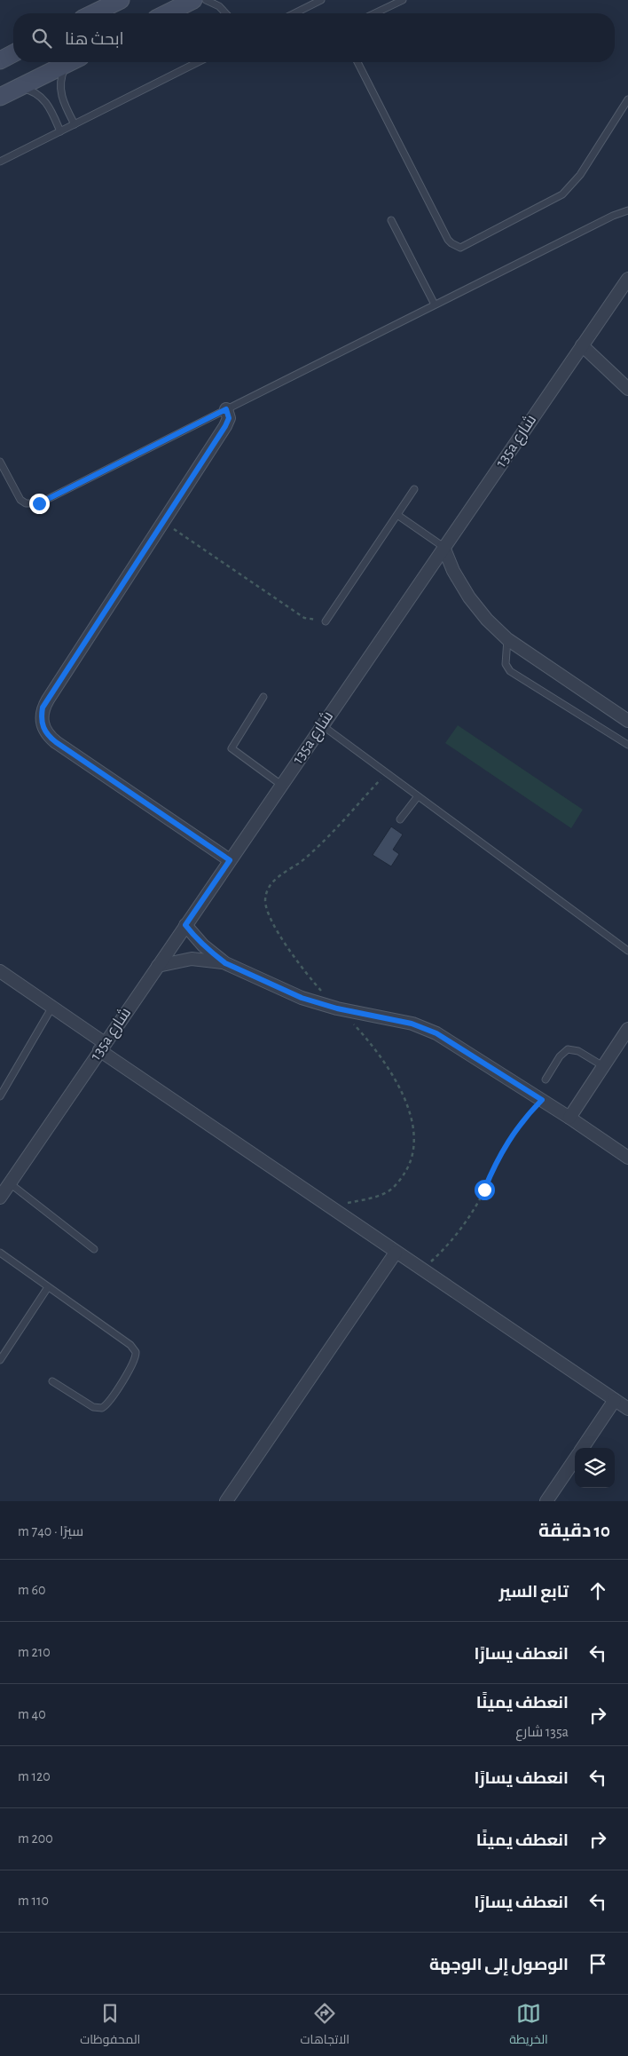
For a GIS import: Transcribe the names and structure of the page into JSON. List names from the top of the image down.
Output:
{
  "streets": {
    "street": ["135a شارع"]
  },
  "page": {
    "search": "ابحث هنا",
    "heading": ["10 دقيقة", "سيرًا · 740 m"],
    "list": [
      ["تابع السير", "60 m"],
      ["انعطف يسارًا", "210 m"],
      ["انعطف يمينًا", "135a شارع", "40 m"],
      ["انعطف يسارًا", "120 m"],
      ["انعطف يمينًا", "200 m"],
      ["انعطف يسارًا", "110 m"],
      "الوصول إلى الوجهة"
    ],
    "nav": ["الخريطة", "الاتجاهات", "المحفوظات"]
  }
}
